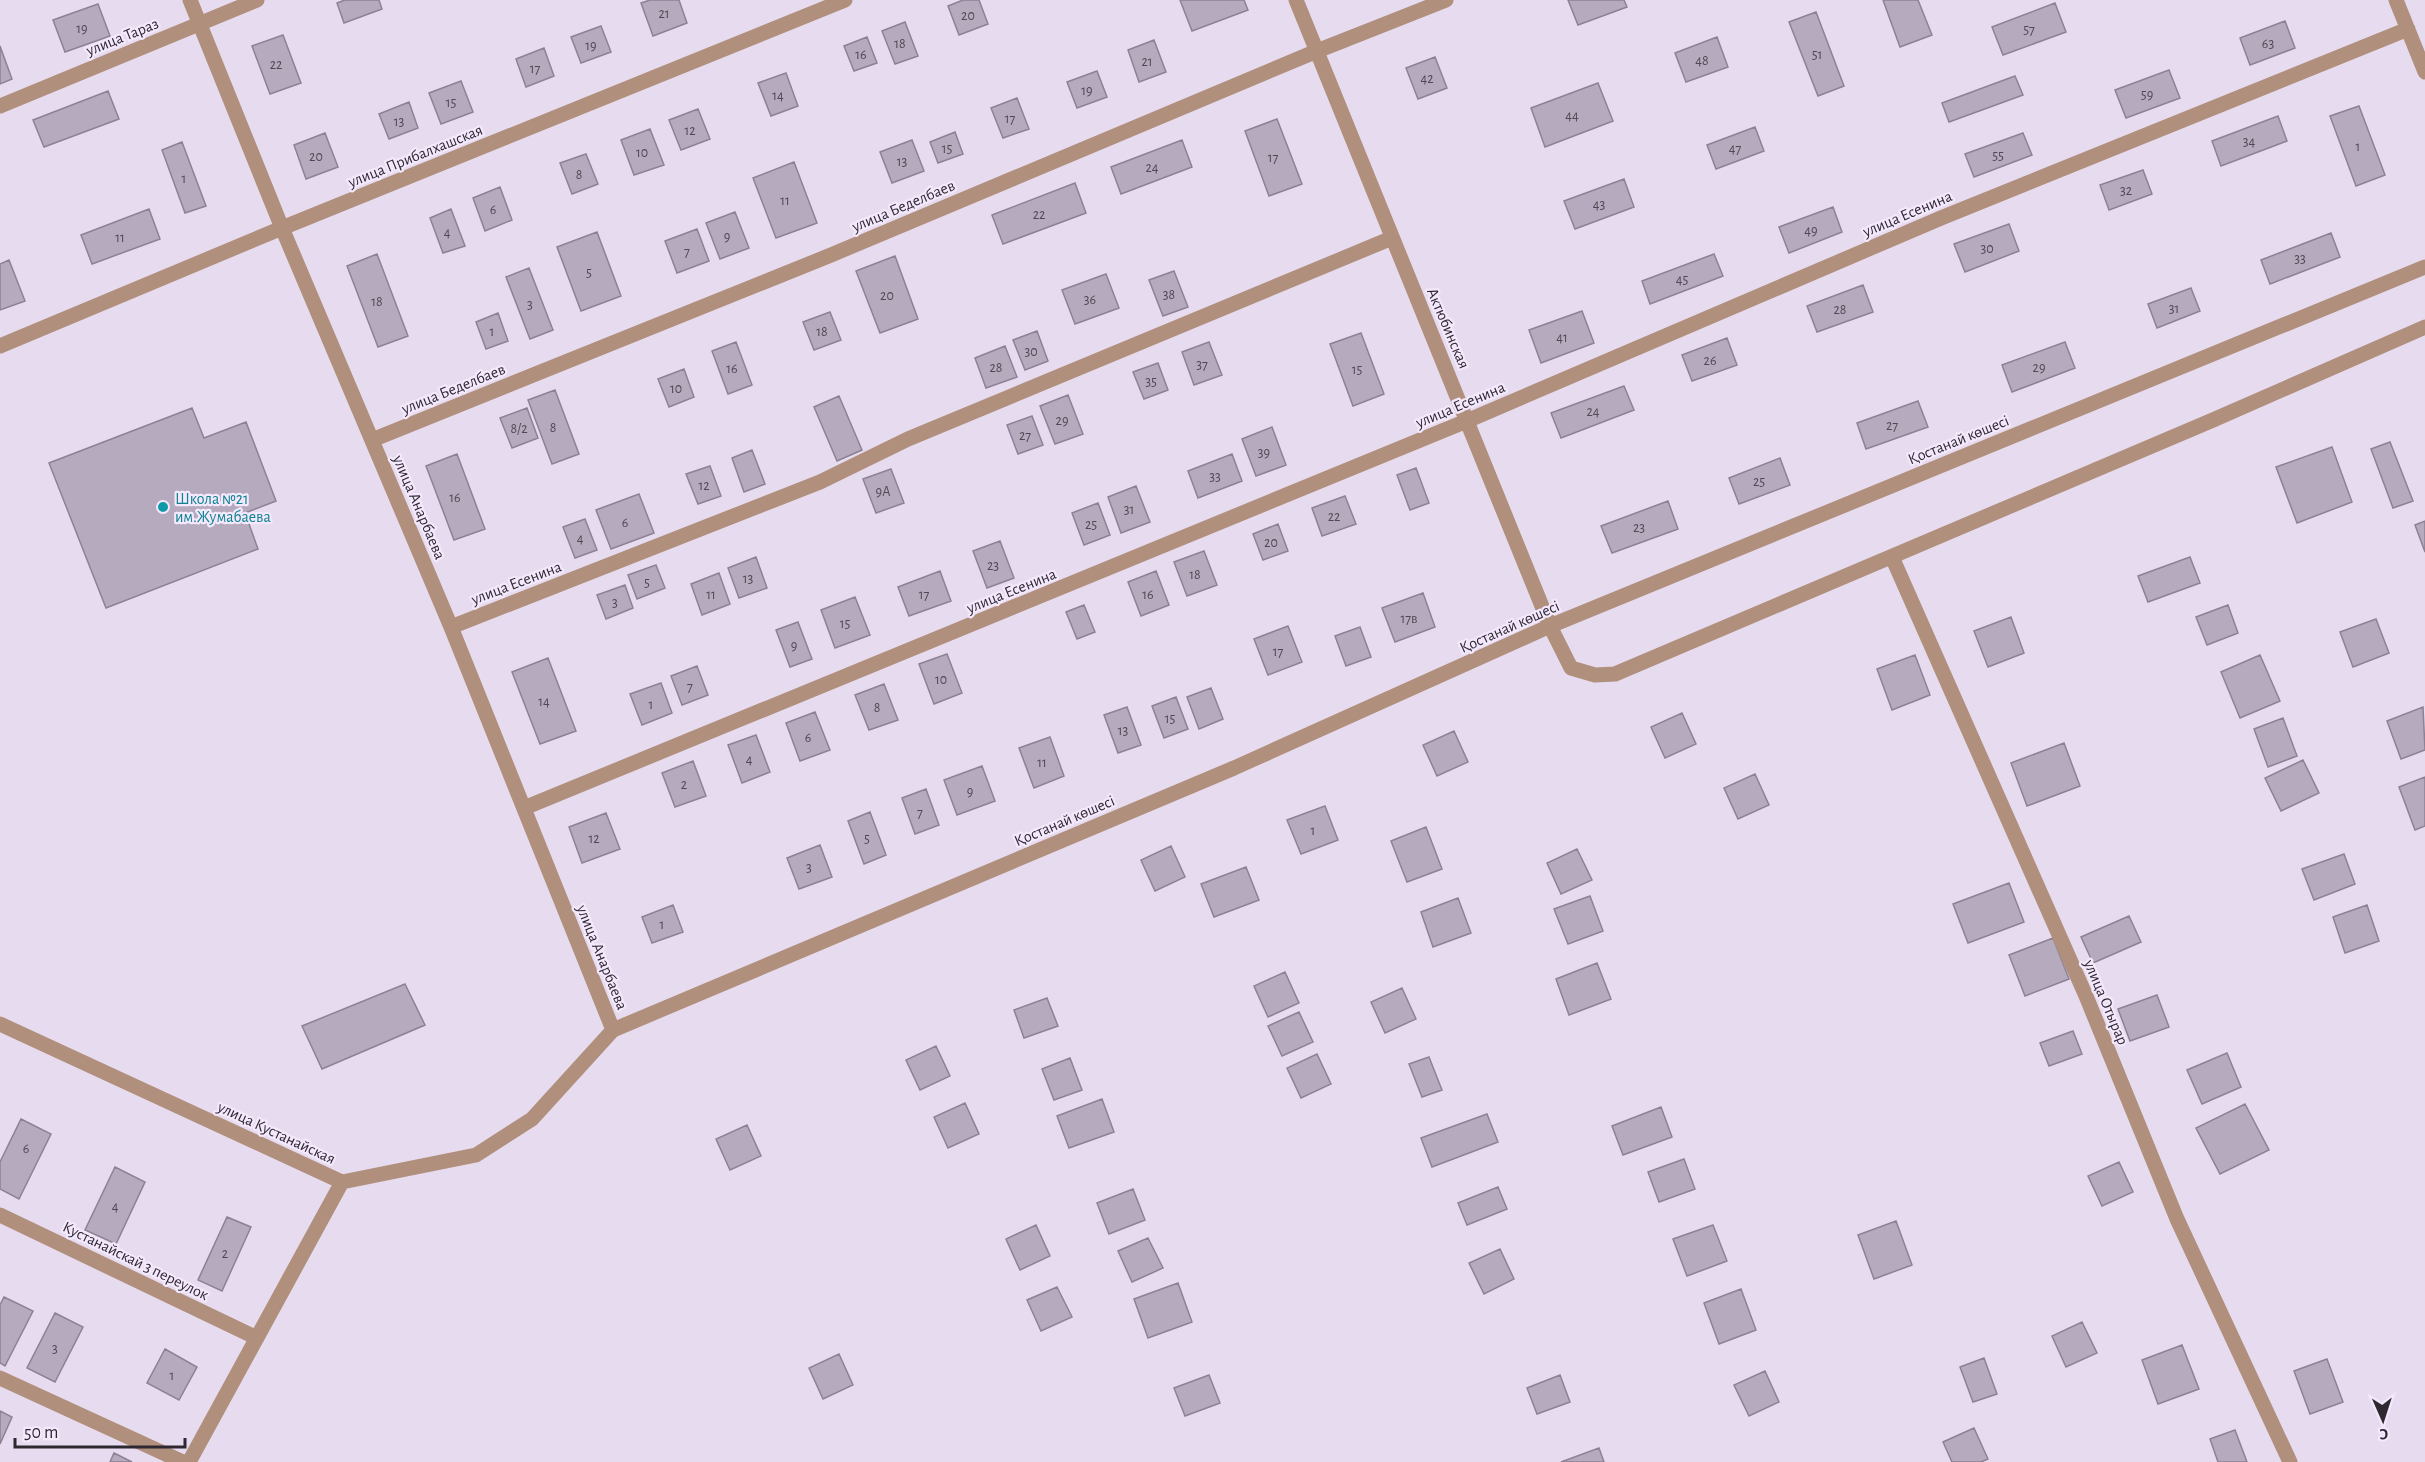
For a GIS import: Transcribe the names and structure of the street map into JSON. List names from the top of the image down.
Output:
{
  "streets": {
    "street": [
      "улица Тараз",
      "улица Прибалхашская",
      "улица Беделбаев",
      "улица Есенина",
      "Актюбинская",
      "Қостанай көшесі",
      "улица Анарбаева",
      "улица Отырар",
      "улица Кустанайская",
      "Кустанайскай 3 переулок"
    ]
  },
  "crossings": [
    ["улица Тараз", "улица Анарбаева"],
    ["улица Прибалхашская", "улица Анарбаева"],
    ["улица Беделбаев", "Актюбинская"],
    ["улица Беделбаев", "улица Анарбаева"],
    ["улица Есенина", "Актюбинская"],
    ["улица Есенина", "улица Анарбаева"],
    ["Актюбинская", "Қостанай көшесі"],
    ["Актюбинская", "улица Отырар"],
    ["Қостанай көшесі", "улица Анарбаева"],
    ["Қостанай көшесі", "улица Кустанайская"],
    ["улица Анарбаева", "улица Кустанайская"]
  ],
  "places": ["Школа №21 им.Жумабаева"],
  "house_numbers": [
    "21",
    "20",
    "19",
    "57",
    "18",
    "63",
    "19",
    "16",
    "51",
    "48",
    "21",
    "22",
    "17",
    "42",
    "19",
    "59",
    "14",
    "15",
    "44",
    "17",
    "13",
    "12",
    "34",
    "1",
    "15",
    "47",
    "10",
    "55",
    "20",
    "17",
    "13",
    "24",
    "8",
    "1",
    "32",
    "11",
    "43",
    "6",
    "22",
    "49",
    "4",
    "9",
    "11",
    "30",
    "7",
    "33",
    "5",
    "45",
    "38",
    "20",
    "36",
    "18",
    "3",
    "31",
    "28",
    "1",
    "18",
    "41",
    "30",
    "26",
    "37",
    "28",
    "29",
    "16",
    "15",
    "35",
    "10",
    "24",
    "29",
    "27",
    "8",
    "8/2",
    "27",
    "39",
    "33",
    "25",
    "12",
    "9А",
    "16",
    "31",
    "22",
    "6",
    "25",
    "23",
    "4",
    "20",
    "23",
    "18",
    "13",
    "5",
    "11",
    "17",
    "16",
    "3",
    "17в",
    "15",
    "9",
    "17",
    "10",
    "7",
    "14",
    "1",
    "8",
    "15",
    "13",
    "6",
    "4",
    "11",
    "2",
    "9",
    "7",
    "1",
    "12",
    "5",
    "3",
    "1",
    "6",
    "4",
    "2",
    "3",
    "1"
  ],
  "scale_bar": "50 m",
  "north": "bottom"
}
